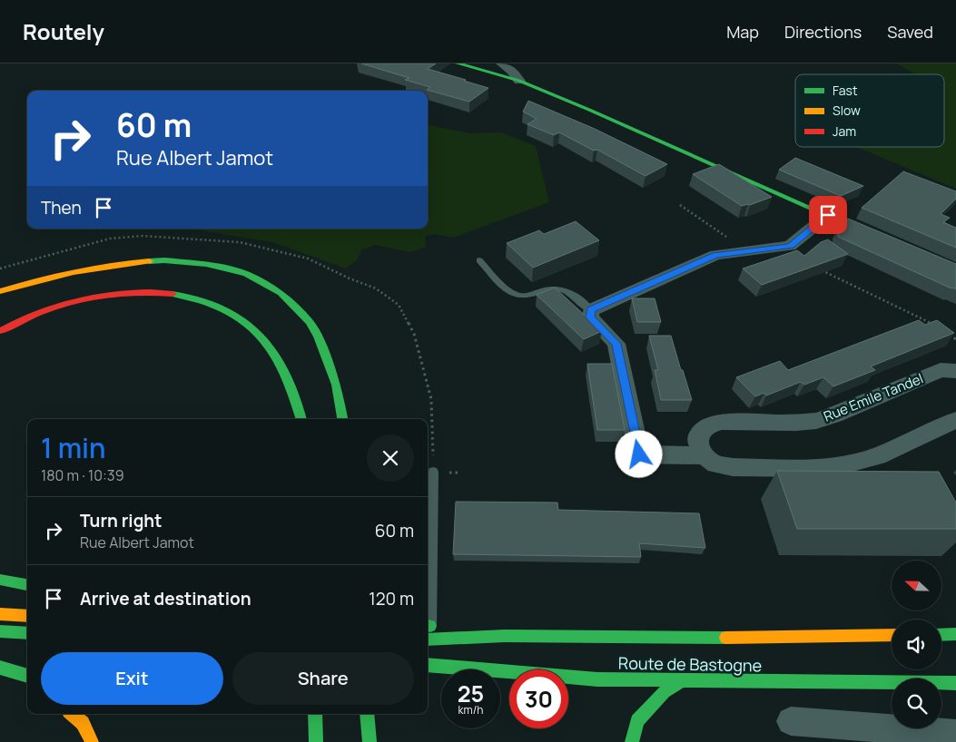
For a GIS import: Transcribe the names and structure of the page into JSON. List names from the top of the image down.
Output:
{
  "streets": {
    "main road": ["Route de Bastogne"],
    "street": ["Rue Emile Tandel"]
  },
  "legend": ["Fast", "Slow", "Jam"],
  "north": "left",
  "page": {
    "header": "Routely",
    "nav": ["Map", "Directions", "Saved"],
    "turn": ["60 m", "Rue Albert Jamot"],
    "then": "Then",
    "heading": ["1 min", "180 m · 10:39"],
    "list": [
      {
        "name": "Turn right",
        "note": "Rue Albert Jamot",
        "value": "60 m"
      },
      {
        "name": "Arrive at destination",
        "value": "120 m"
      }
    ],
    "buttons": ["Exit", "Share"],
    "speed": "25 km/h",
    "limit": "30"
  }
}
